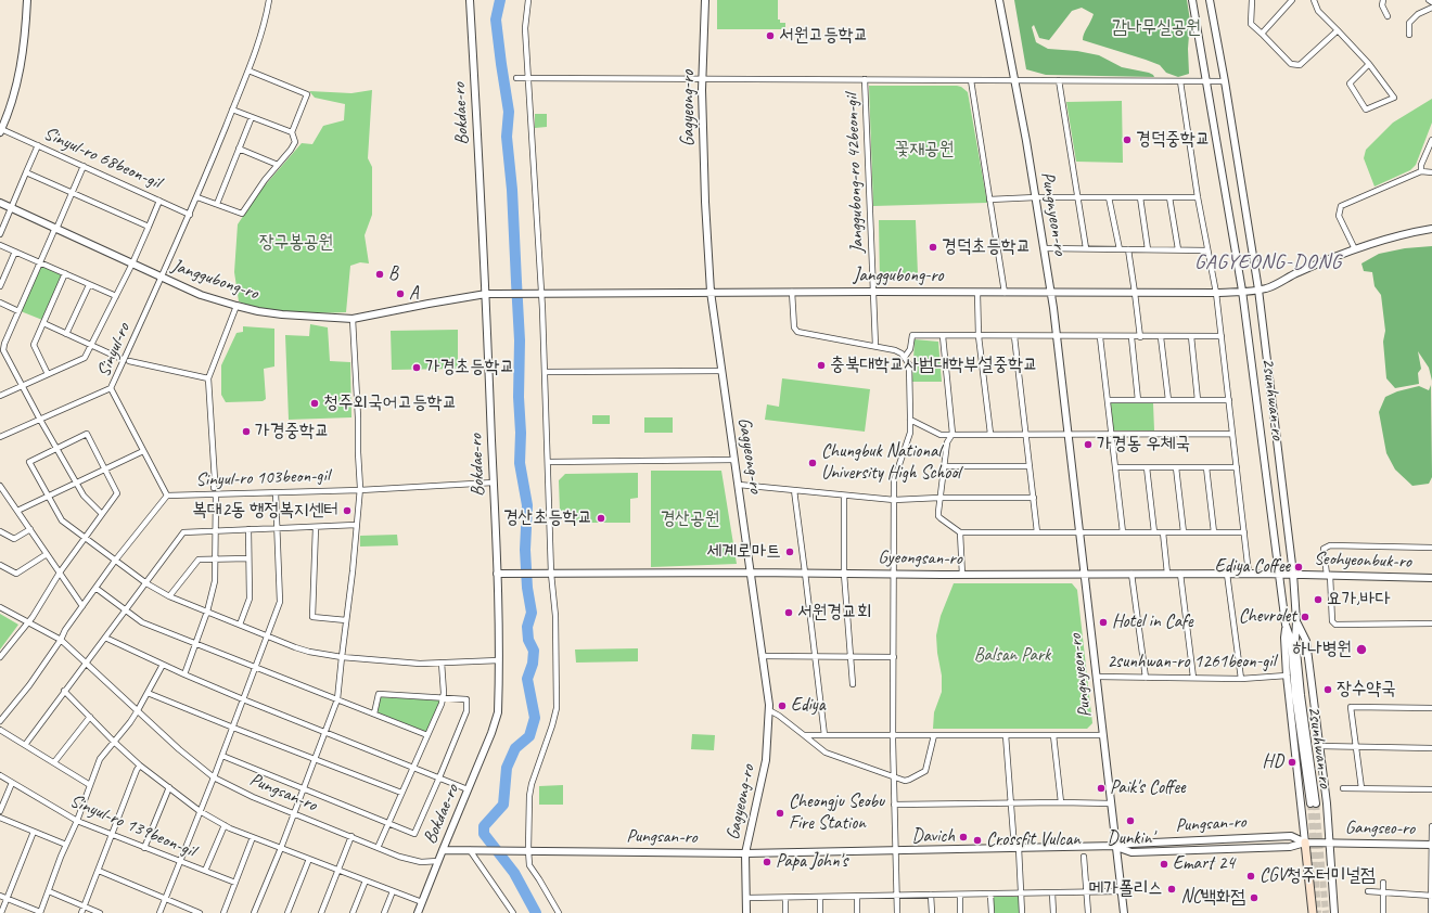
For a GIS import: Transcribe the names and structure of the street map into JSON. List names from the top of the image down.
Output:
{
  "streets": {
    "street": [
      "Gagyeong-ro",
      "Bokdae-ro",
      "Sinyul-ro 68beon-gil",
      "Janggubong-ro 42beon-gil",
      "Pungnyeon-ro",
      "Janggubong-ro",
      "Sinyul-ro",
      "2sunhwan-ro",
      "Sinyul-ro 103beon-gil",
      "Gyeongsan-ro",
      "Seohyeonbuk-ro",
      "2sunhwan-ro 1261beon-gil",
      "Pungsan-ro",
      "Sinyul-ro 139beon-gil",
      "Gangseo-ro"
    ]
  },
  "crossings": [
    ["Gagyeong-ro", "Janggubong-ro"],
    ["Gagyeong-ro", "Gyeongsan-ro"],
    ["Gagyeong-ro", "Pungsan-ro"],
    ["Bokdae-ro", "Janggubong-ro"],
    ["Bokdae-ro", "Sinyul-ro 103beon-gil"],
    ["Bokdae-ro", "Gyeongsan-ro"],
    ["Bokdae-ro", "Pungsan-ro"],
    ["Sinyul-ro 68beon-gil", "Sinyul-ro"],
    ["Janggubong-ro 42beon-gil", "Janggubong-ro"],
    ["Pungnyeon-ro", "Janggubong-ro"],
    ["Pungnyeon-ro", "Gyeongsan-ro"],
    ["Pungnyeon-ro", "2sunhwan-ro 1261beon-gil"],
    ["Pungnyeon-ro", "Pungsan-ro"],
    ["Janggubong-ro", "Sinyul-ro"],
    ["Janggubong-ro", "2sunhwan-ro"],
    ["Sinyul-ro", "Sinyul-ro 103beon-gil"],
    ["2sunhwan-ro", "Gyeongsan-ro"],
    ["2sunhwan-ro", "Seohyeonbuk-ro"],
    ["Gyeongsan-ro", "Seohyeonbuk-ro"],
    ["Pungsan-ro", "Gangseo-ro"]
  ],
  "districts": ["GAGYEONG-DONG"],
  "parks": [
    "감나무실공원",
    "꽃재공원",
    "장구봉공원",
    "경산공원",
    "Balsan Park"
  ],
  "places": [
    "서원고등학교",
    "경덕중학교",
    "경덕초등학교",
    "B",
    "A",
    "충북대학교사범대학부설중학교",
    "가경초등학교",
    "청주외국어고등학교",
    "가경중학교",
    "가경동 우체국",
    "Chungbuk National University High School",
    "복대2동 행정복지센터",
    "경산초등학교",
    "세계로마트",
    "Ediya Coffee",
    "요가,바다",
    "서원경교회",
    "Chevrolet",
    "Hotel in Cafe",
    "하나병원",
    "장수약국",
    "Ediya",
    "HD",
    "Paik's Coffee",
    "Cheongju Seobu Fire Station",
    "Dunkin'",
    "Davich",
    "Crossfit Vulcan",
    "Papa John's",
    "Emart 24",
    "CGV청주터미널점",
    "메가폴리스",
    "NC백화점"
  ]
}
